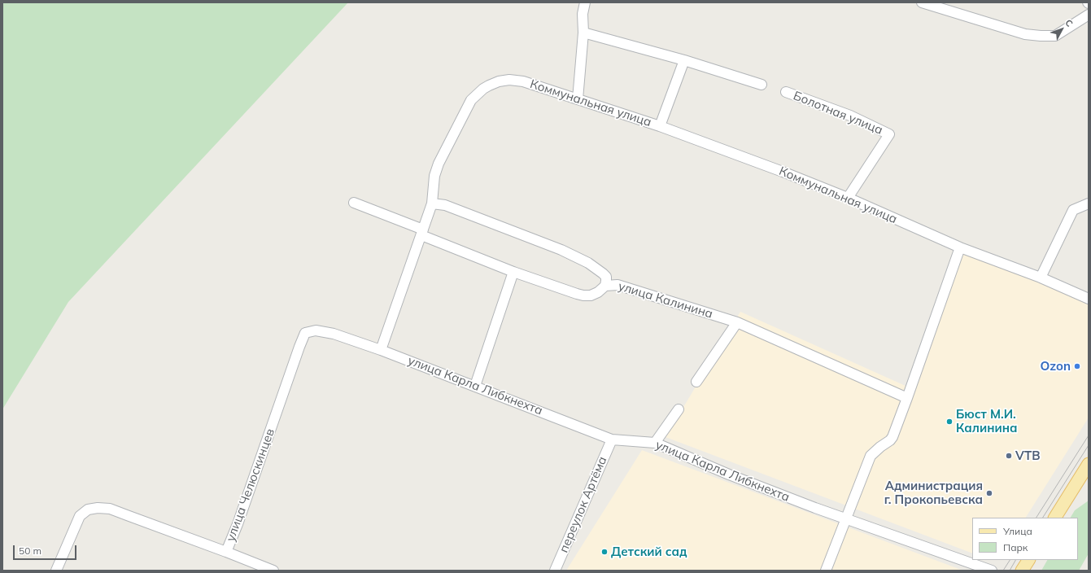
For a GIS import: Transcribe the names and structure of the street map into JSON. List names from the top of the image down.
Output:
{
  "streets": {
    "street": [
      "Коммунальная улица",
      "Болотная улица",
      "улица Калинина",
      "улица Карла Либкнехта",
      "улица Челюскинцев",
      "переулок Артёма"
    ]
  },
  "crossings": [
    ["Коммунальная улица", "Болотная улица"],
    ["Коммунальная улица", "улица Калинина"],
    ["Коммунальная улица", "улица Карла Либкнехта"],
    ["улица Карла Либкнехта", "улица Челюскинцев"],
    ["улица Карла Либкнехта", "переулок Артёма"]
  ],
  "places": [
    "Ozon",
    "Бюст М.И. Калинина",
    "VTB",
    "Администрация г. Прокопьевска",
    "Детский сад"
  ],
  "legend": ["Улица", "Парк"],
  "scale_bar": "50 m",
  "north": "top right"
}
